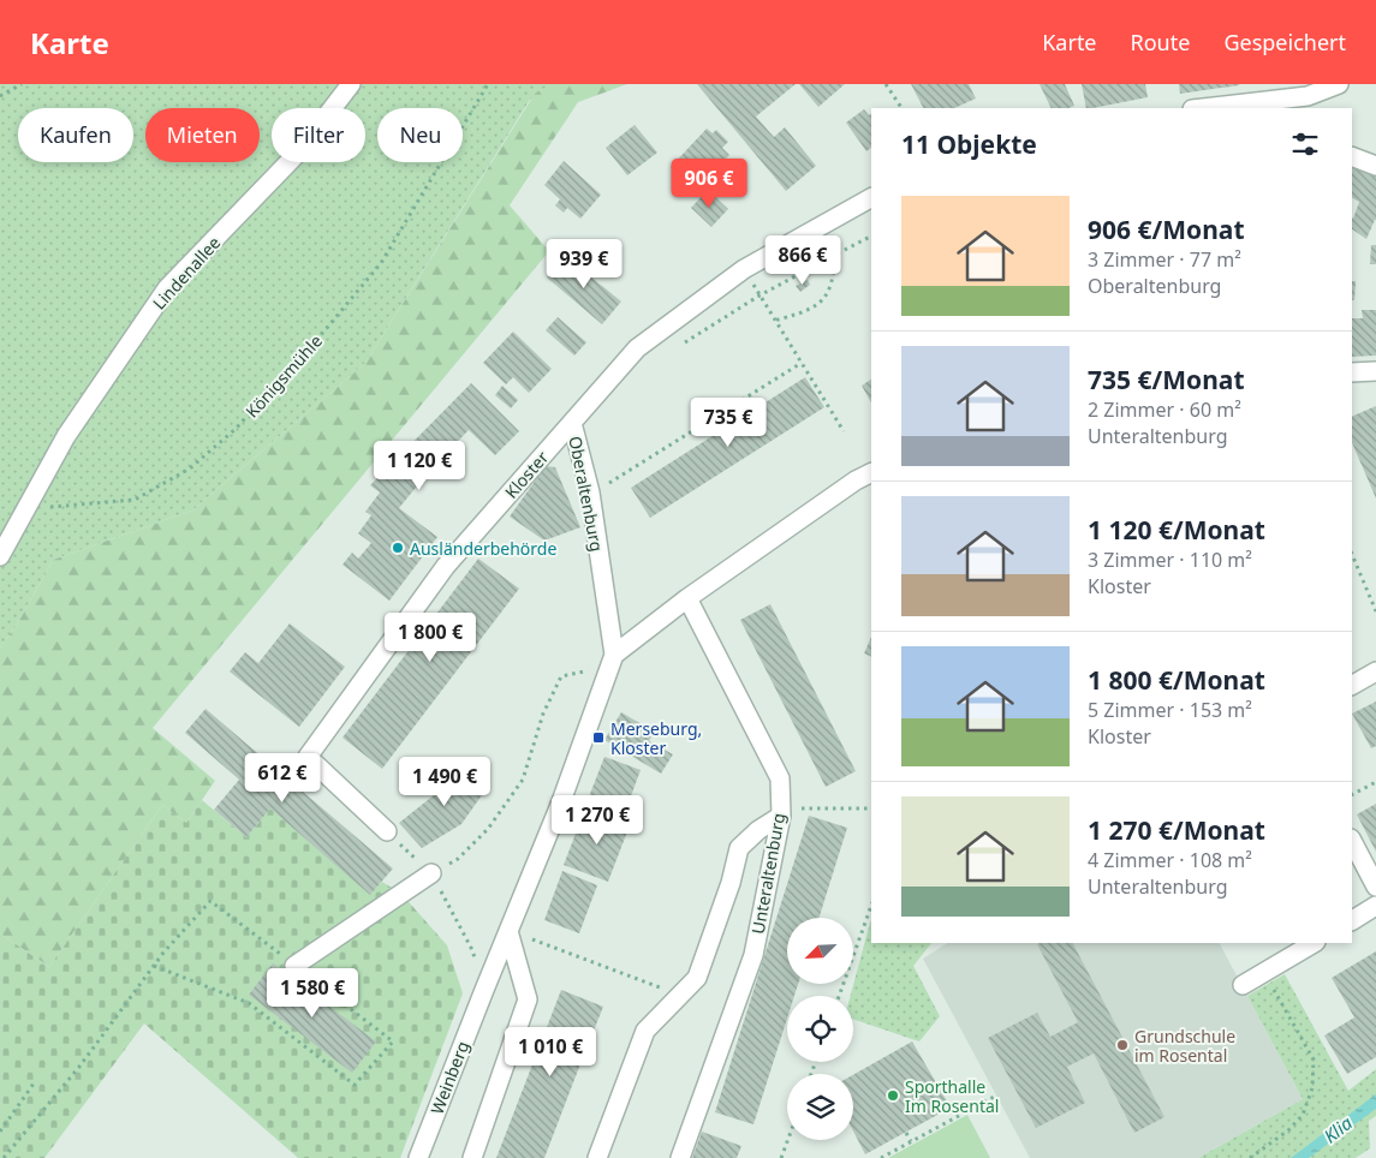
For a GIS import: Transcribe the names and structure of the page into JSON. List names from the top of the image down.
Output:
{
  "streets": {
    "street": [
      "Lindenallee",
      "Kloster",
      "Oberaltenburg",
      "Unteraltenburg",
      "Weinberg"
    ],
    "path": ["Königsmühle"]
  },
  "crossings": [
    ["Lindenallee", "Königsmühle"],
    ["Kloster", "Oberaltenburg"]
  ],
  "water": ["Klia"],
  "places": {
    "other": ["Ausländerbehörde", "Grundschule im Rosental", "Sporthalle Im Rosental"],
    "transit": ["Merseburg, Kloster"]
  },
  "north": "bottom left",
  "page": {
    "header": "Karte",
    "nav": ["Karte", "Route", "Gespeichert"],
    "chip": [
      "Kaufen",
      "Mieten",
      "Filter",
      "Neu"
    ],
    "heading": "11 Objekte",
    "price": [
      "906 €",
      "866 €",
      "939 €",
      "735 €",
      "1 120 €",
      "1 800 €",
      "612 €",
      "1 490 €",
      "1 270 €",
      "1 580 €",
      "1 010 €"
    ],
    "list": [
      {
        "name": "906 €/Monat",
        "note": "3 Zimmer · 77 m² · Oberaltenburg"
      },
      {
        "name": "735 €/Monat",
        "note": "2 Zimmer · 60 m² · Unteraltenburg"
      },
      {
        "name": "1 120 €/Monat",
        "note": "3 Zimmer · 110 m² · Kloster"
      },
      {
        "name": "1 800 €/Monat",
        "note": "5 Zimmer · 153 m² · Kloster"
      },
      {
        "name": "1 270 €/Monat",
        "note": "4 Zimmer · 108 m² · Unteraltenburg"
      }
    ]
  }
}
